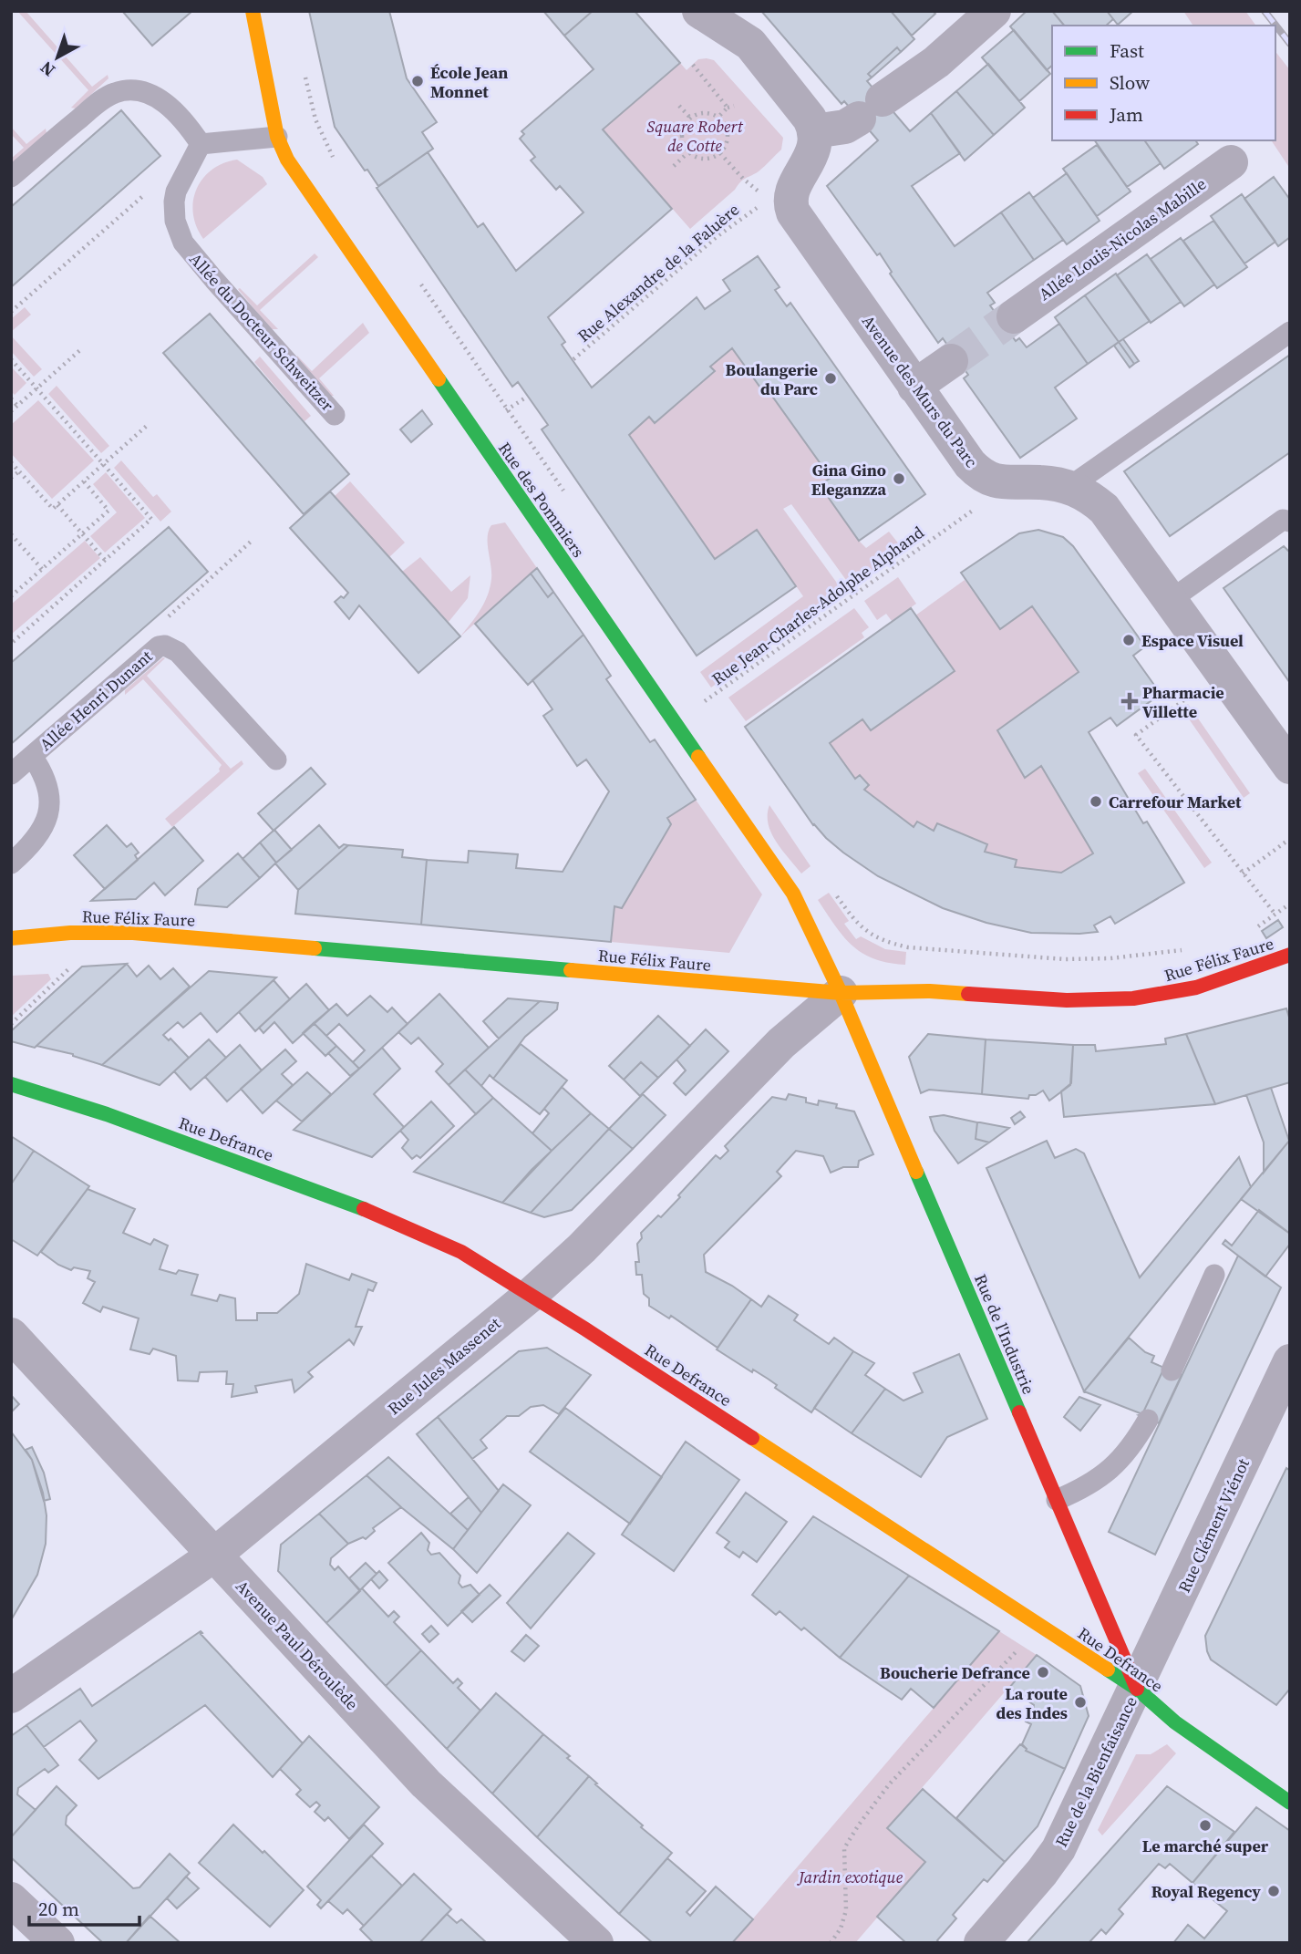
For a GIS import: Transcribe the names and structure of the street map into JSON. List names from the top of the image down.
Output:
{
  "streets": {
    "main road": [
      "Rue des Pommiers",
      "Rue Félix Faure",
      "Rue Defrance",
      "Rue de l'Industrie"
    ],
    "street": [
      "Allée Louis-Nicolas Mabille",
      "Avenue des Murs du Parc",
      "Rue Jules Massenet",
      "Rue Clément Viénot",
      "Avenue Paul Déroulède",
      "Rue de la Bienfaisance"
    ],
    "lane": ["Allée du Docteur Schweitzer", "Allée Henri Dunant"],
    "path": ["Rue Alexandre de la Faluère", "Rue Jean-Charles-Adolphe Alphand"]
  },
  "crossings": [
    ["Rue Alexandre de la Faluère", "Avenue des Murs du Parc"],
    ["Rue des Pommiers", "Rue Jean-Charles-Adolphe Alphand"],
    ["Rue des Pommiers", "Rue Félix Faure"],
    ["Rue des Pommiers", "Rue de l'Industrie"],
    ["Rue des Pommiers", "Rue Jules Massenet"],
    ["Rue Félix Faure", "Rue de l'Industrie"],
    ["Rue Félix Faure", "Rue Jules Massenet"],
    ["Rue Defrance", "Rue de l'Industrie"],
    ["Rue Defrance", "Rue Jules Massenet"],
    ["Rue Defrance", "Rue Clément Viénot"],
    ["Rue Defrance", "Rue de la Bienfaisance"],
    ["Rue de l'Industrie", "Rue Jules Massenet"],
    ["Rue de l'Industrie", "Rue Clément Viénot"],
    ["Rue de l'Industrie", "Rue de la Bienfaisance"],
    ["Rue Jules Massenet", "Avenue Paul Déroulède"],
    ["Rue Clément Viénot", "Rue de la Bienfaisance"]
  ],
  "parks": ["Square Robert de Cotte", "Jardin exotique"],
  "places": {
    "other": [
      "École Jean Monnet",
      "Boulangerie du Parc",
      "Gina Gino Eleganzza",
      "Espace Visuel",
      "Carrefour Market",
      "Boucherie Defrance",
      "La route des Indes",
      "Le marché super",
      "Royal Regency"
    ],
    "health": ["Pharmacie Villette"]
  },
  "legend": ["Fast", "Slow", "Jam"],
  "scale_bar": "20 m",
  "north": "bottom left"
}
